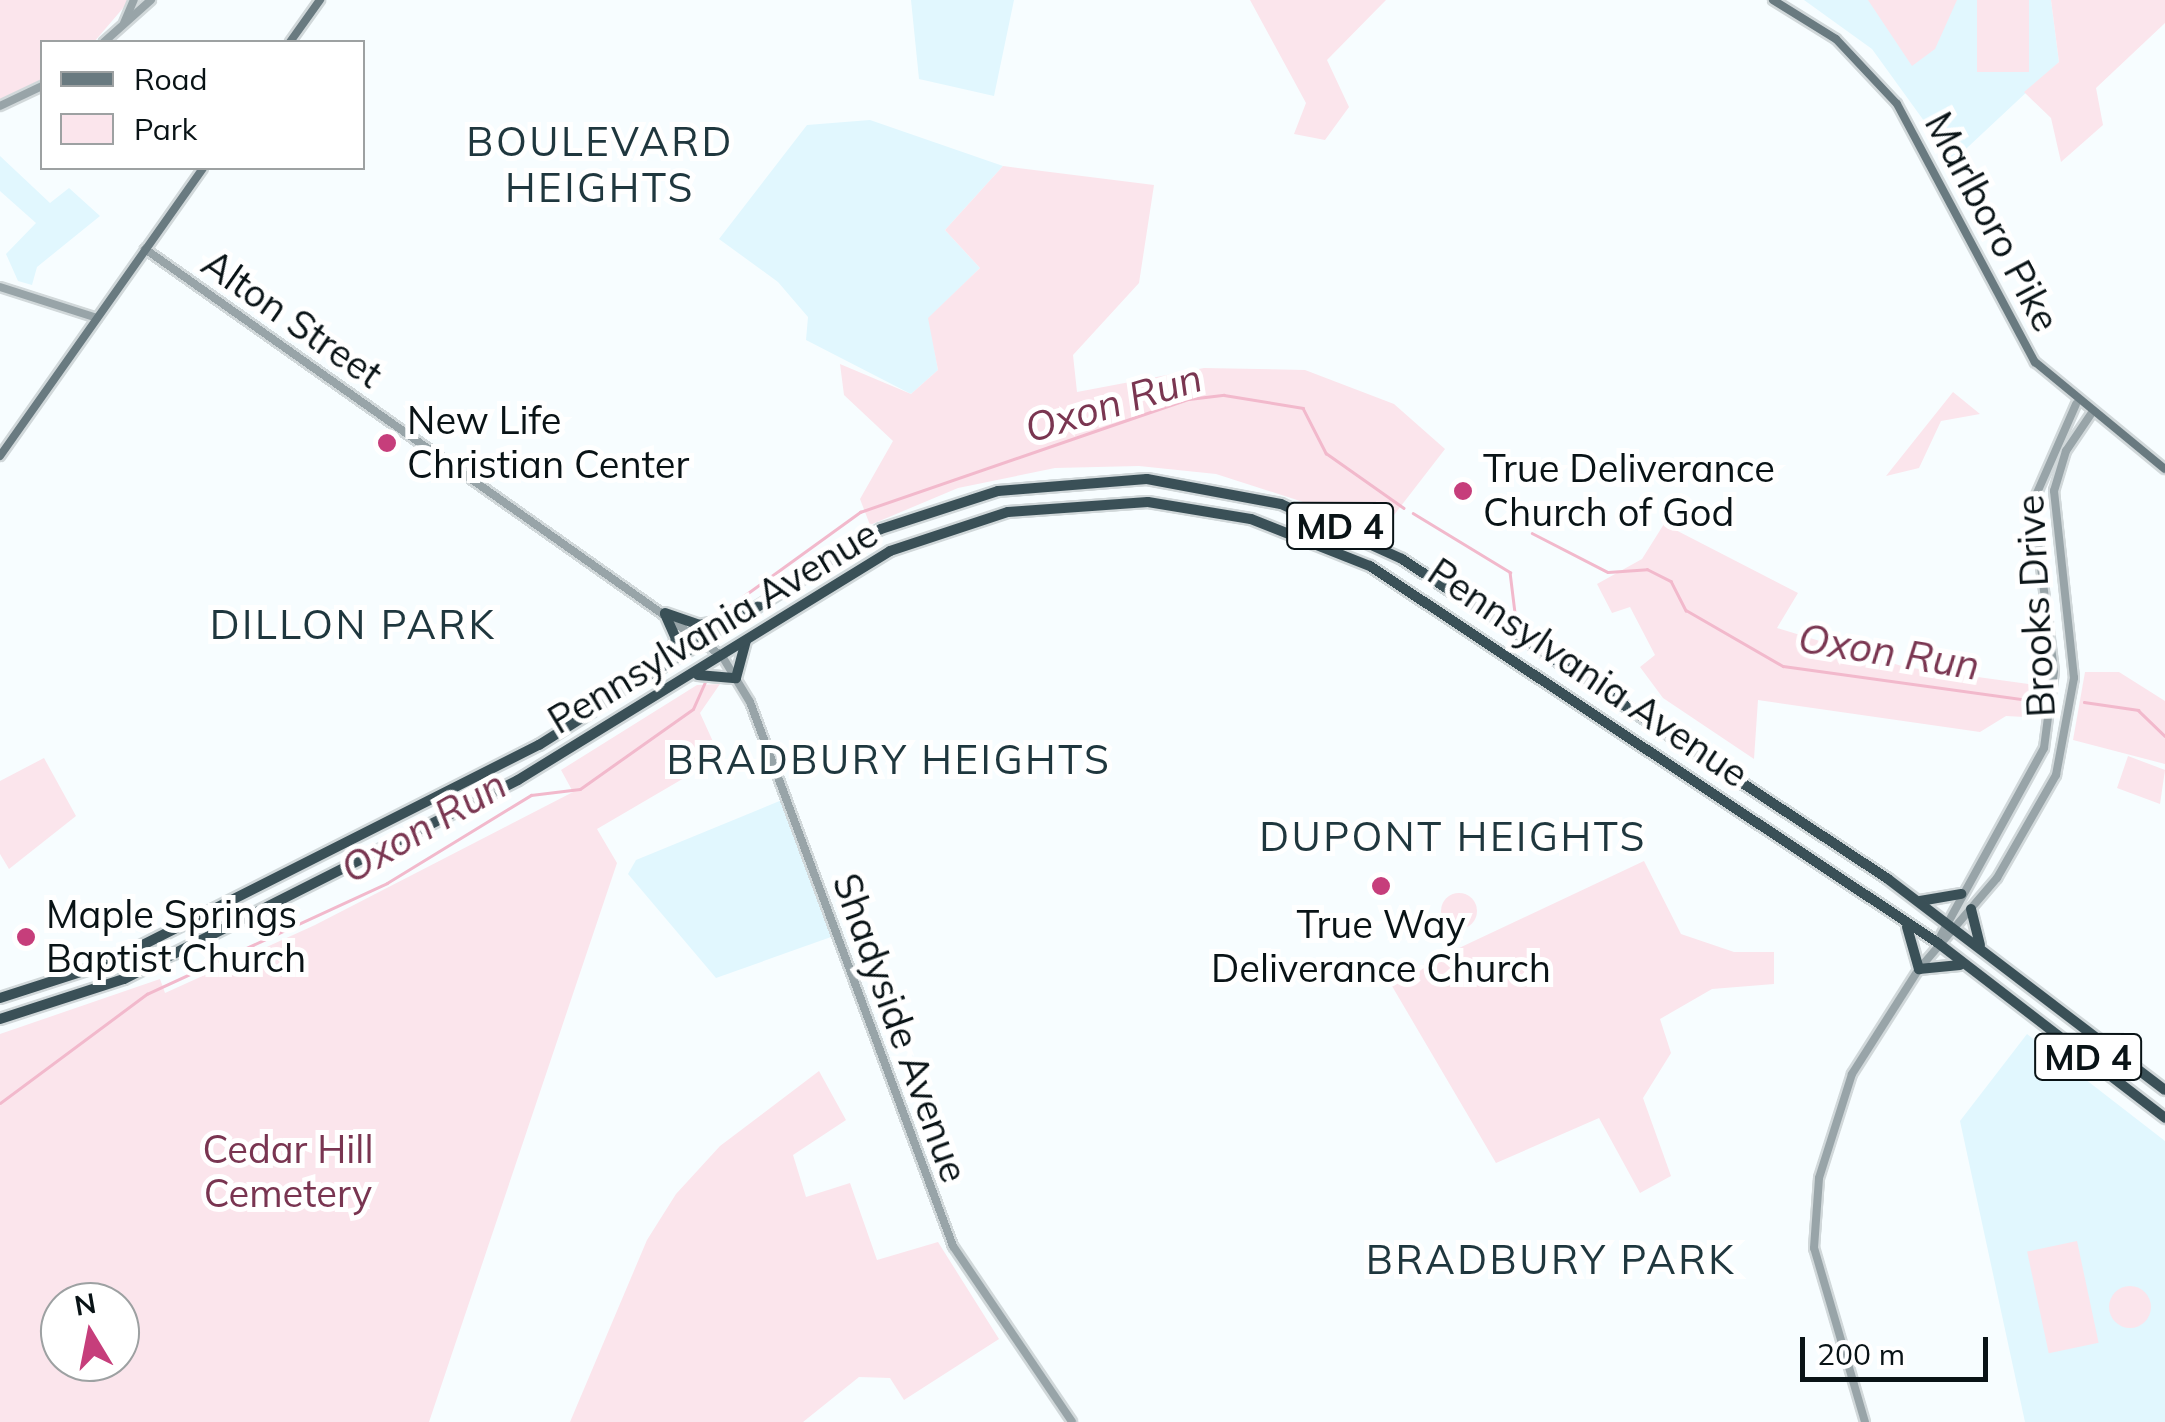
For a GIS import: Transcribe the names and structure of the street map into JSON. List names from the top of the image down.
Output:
{
  "streets": {
    "highway": ["MD 4", "Pennsylvania Avenue"],
    "main road": ["Marlboro Pike"],
    "street": ["Alton Street", "Brooks Drive", "Shadyside Avenue"]
  },
  "crossings": [
    ["Marlboro Pike", "Brooks Drive"],
    ["Alton Street", "Pennsylvania Avenue"],
    ["Alton Street", "Shadyside Avenue"],
    ["Brooks Drive", "Pennsylvania Avenue"],
    ["Pennsylvania Avenue", "Shadyside Avenue"]
  ],
  "districts": [
    "BOULEVARD HEIGHTS",
    "DILLON PARK",
    "BRADBURY HEIGHTS",
    "DUPONT HEIGHTS",
    "BRADBURY PARK"
  ],
  "water": ["Oxon Run"],
  "parks": ["Cedar Hill Cemetery"],
  "places": [
    "New Life Christian Center",
    "True Deliverance Church of God",
    "True Way Deliverance Church",
    "Maple Springs Baptist Church"
  ],
  "legend": ["Road", "Park"],
  "scale_bar": "200 m",
  "north": "top"
}
